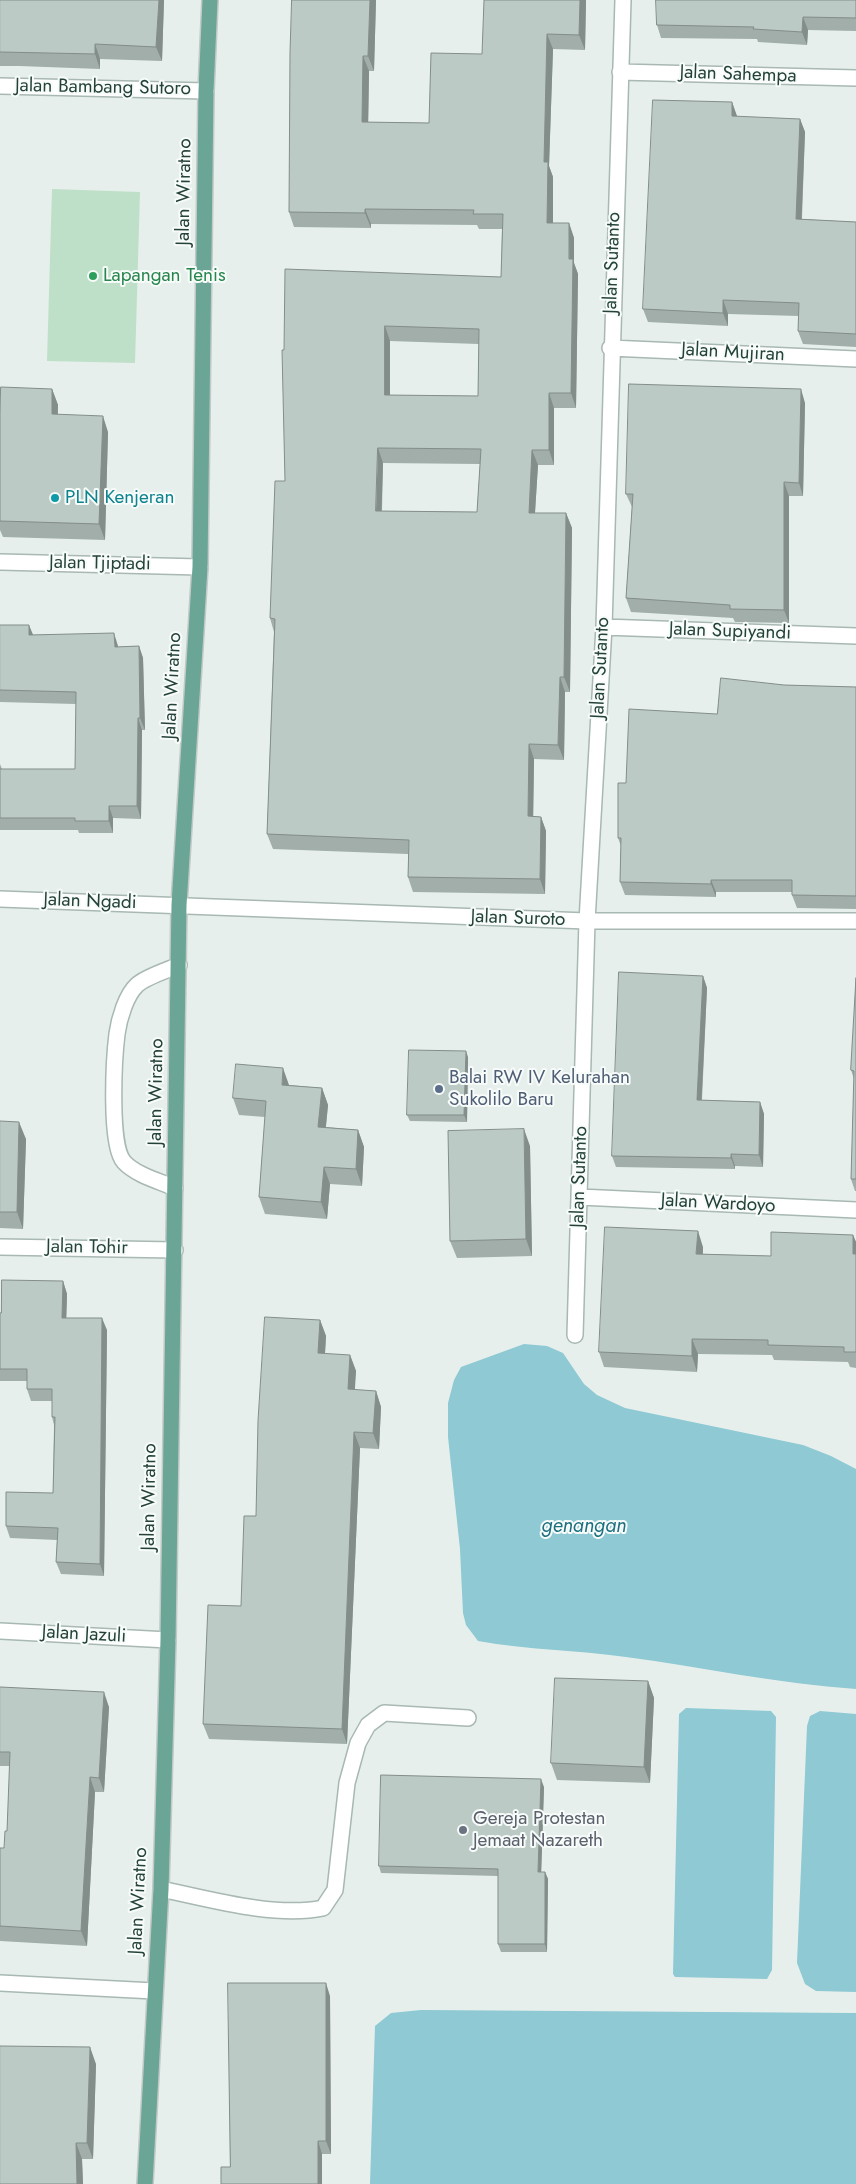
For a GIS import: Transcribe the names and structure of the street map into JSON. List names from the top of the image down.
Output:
{
  "streets": {
    "main road": ["Jalan Wiratno"],
    "street": [
      "Jalan Sahempa",
      "Jalan Bambang Sutoro",
      "Jalan Sutanto",
      "Jalan Mujiran",
      "Jalan Tjiptadi",
      "Jalan Supiyandi",
      "Jalan Ngadi",
      "Jalan Suroto",
      "Jalan Wardoyo",
      "Jalan Tohir",
      "Jalan Jazuli"
    ]
  },
  "crossings": [
    ["Jalan Sahempa", "Jalan Sutanto"],
    ["Jalan Bambang Sutoro", "Jalan Wiratno"],
    ["Jalan Wiratno", "Jalan Tjiptadi"],
    ["Jalan Wiratno", "Jalan Ngadi"],
    ["Jalan Wiratno", "Jalan Suroto"],
    ["Jalan Wiratno", "Jalan Tohir"],
    ["Jalan Wiratno", "Jalan Jazuli"],
    ["Jalan Sutanto", "Jalan Mujiran"],
    ["Jalan Sutanto", "Jalan Supiyandi"],
    ["Jalan Sutanto", "Jalan Suroto"],
    ["Jalan Sutanto", "Jalan Wardoyo"],
    ["Jalan Ngadi", "Jalan Suroto"]
  ],
  "water": ["genangan"],
  "places": [
    "Lapangan Tenis",
    "PLN Kenjeran",
    "Balai RW IV Kelurahan Sukolilo Baru",
    "Gereja Protestan Jemaat Nazareth"
  ]
}
